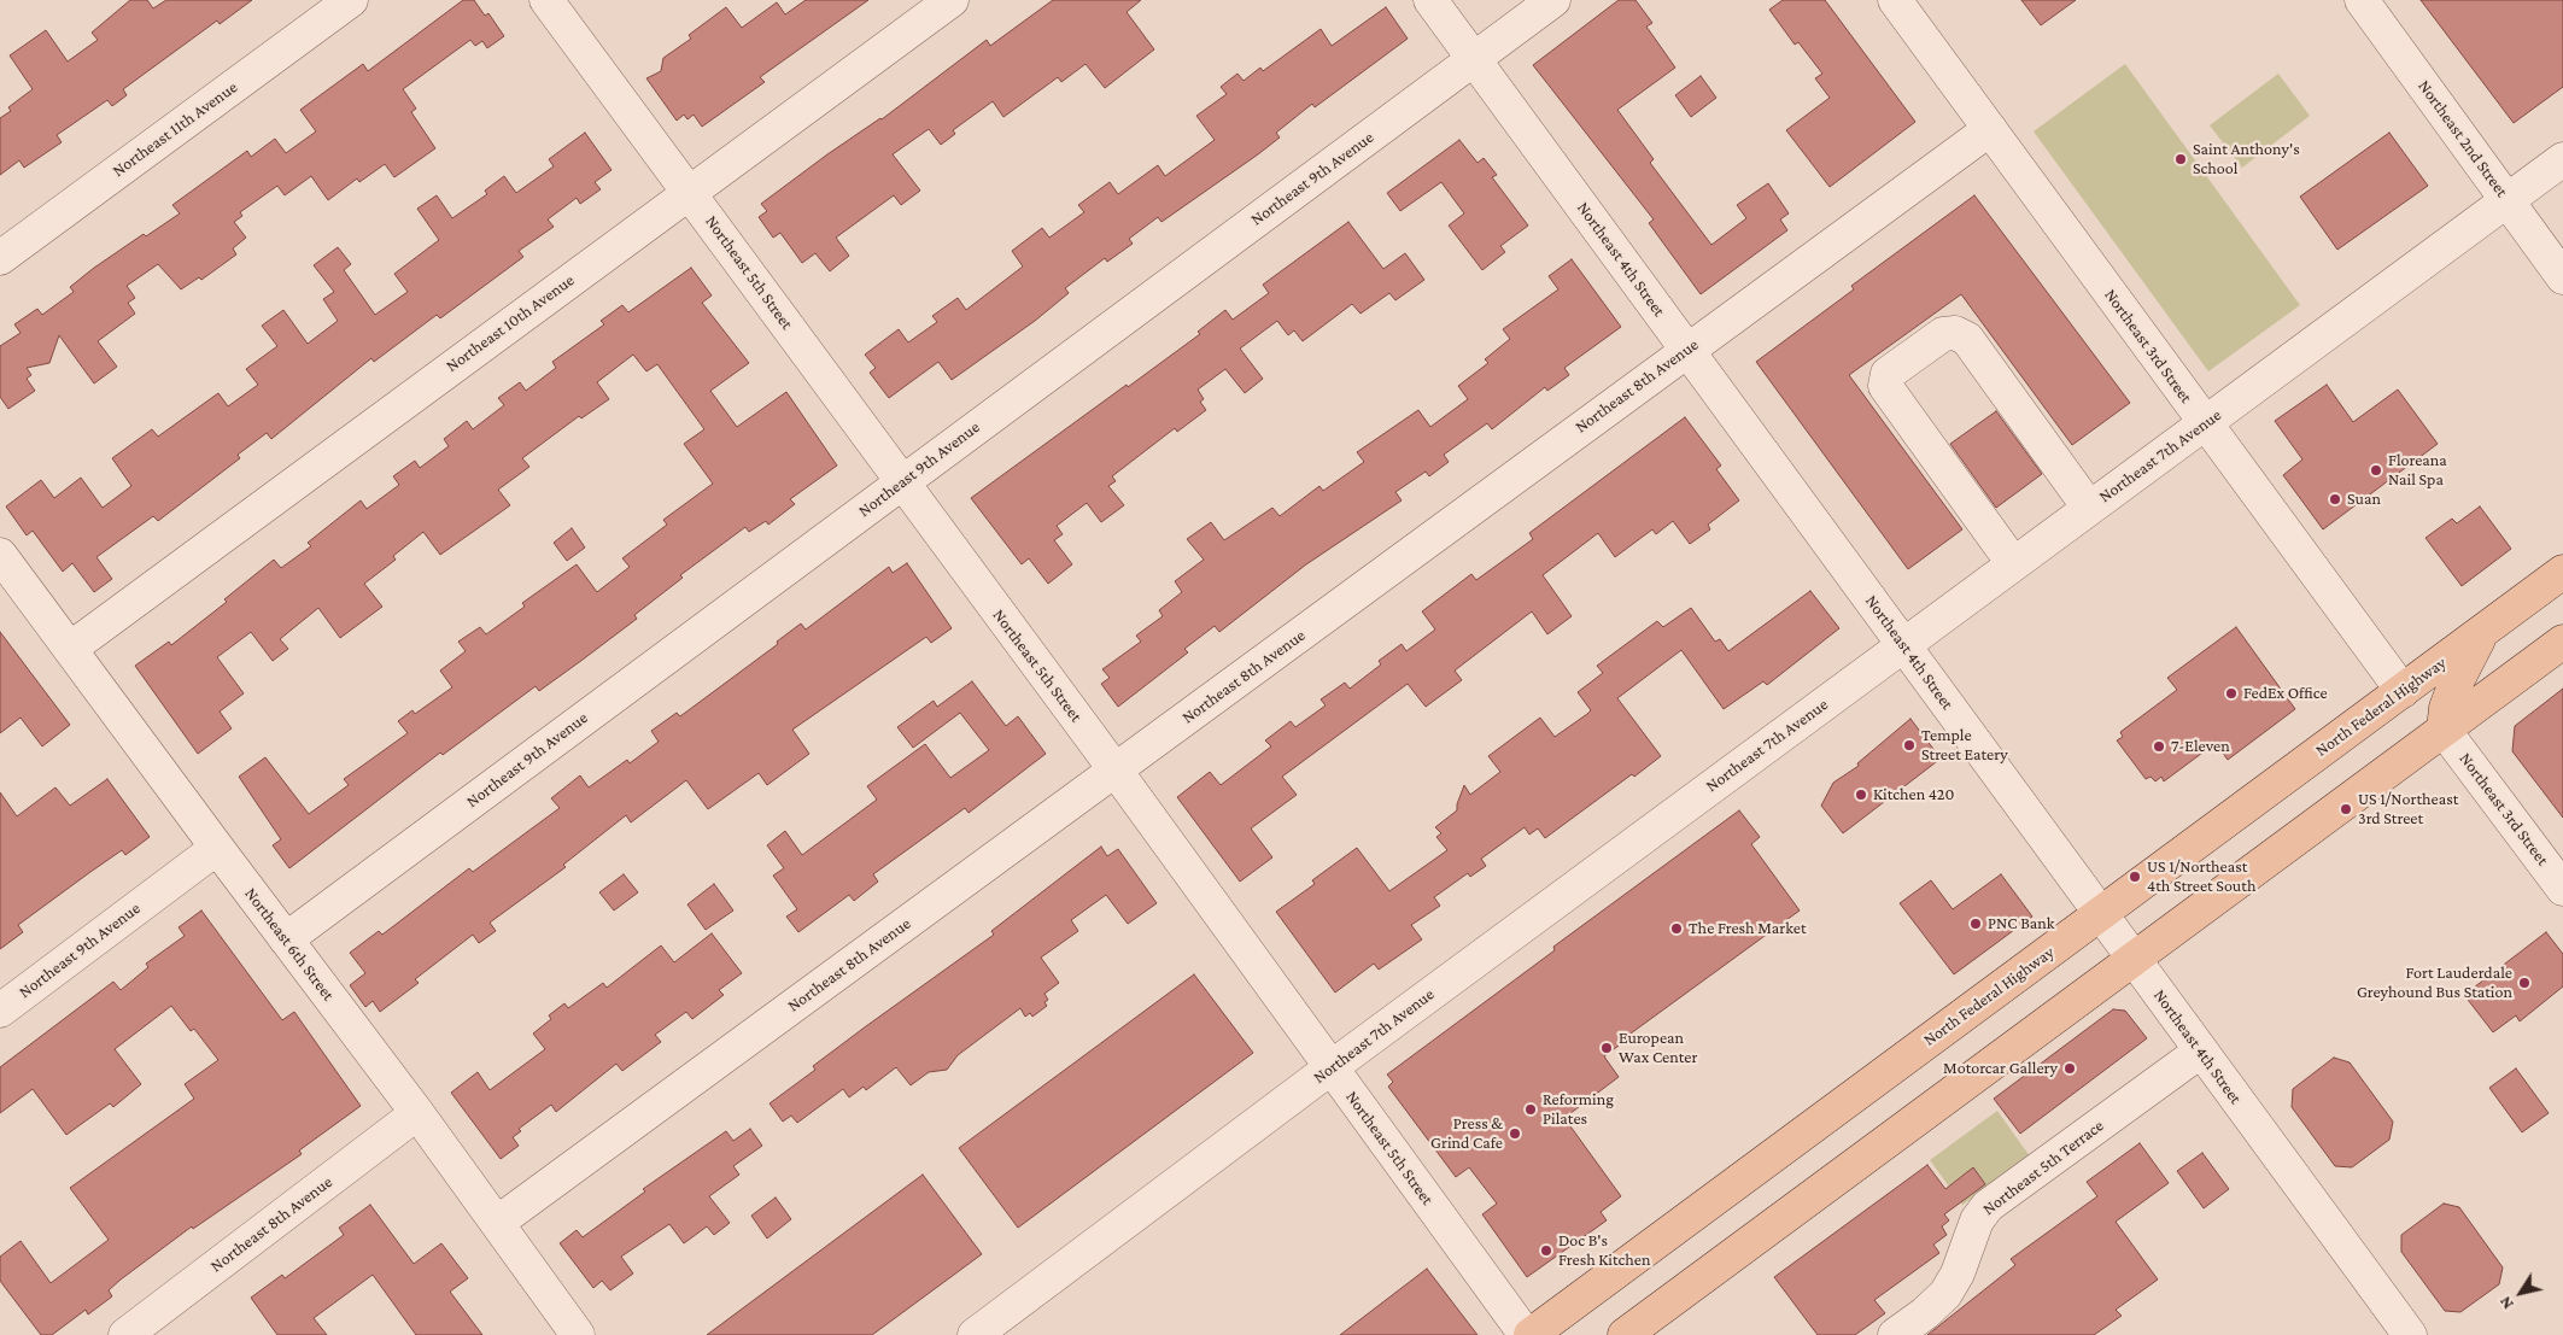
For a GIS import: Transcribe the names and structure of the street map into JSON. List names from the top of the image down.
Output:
{
  "streets": {
    "main road": ["North Federal Highway"],
    "street": [
      "Northeast 11th Avenue",
      "Northeast 2nd Street",
      "Northeast 9th Avenue",
      "Northeast 4th Street",
      "Northeast 5th Street",
      "Northeast 10th Avenue",
      "Northeast 3rd Street",
      "Northeast 8th Avenue",
      "Northeast 7th Avenue",
      "Northeast 6th Street",
      "Northeast 5th Terrace"
    ]
  },
  "crossings": [
    ["Northeast 2nd Street", "Northeast 7th Avenue"],
    ["Northeast 9th Avenue", "Northeast 4th Street"],
    ["Northeast 9th Avenue", "Northeast 5th Street"],
    ["Northeast 9th Avenue", "Northeast 6th Street"],
    ["Northeast 4th Street", "Northeast 8th Avenue"],
    ["Northeast 4th Street", "Northeast 7th Avenue"],
    ["Northeast 4th Street", "North Federal Highway"],
    ["Northeast 4th Street", "Northeast 5th Terrace"],
    ["Northeast 5th Street", "Northeast 10th Avenue"],
    ["Northeast 5th Street", "Northeast 8th Avenue"],
    ["Northeast 5th Street", "Northeast 7th Avenue"],
    ["Northeast 5th Street", "North Federal Highway"],
    ["Northeast 10th Avenue", "Northeast 6th Street"],
    ["Northeast 3rd Street", "Northeast 8th Avenue"],
    ["Northeast 3rd Street", "Northeast 7th Avenue"],
    ["Northeast 3rd Street", "North Federal Highway"],
    ["Northeast 8th Avenue", "Northeast 6th Street"]
  ],
  "places": [
    "Saint Anthony's School",
    "Floreana Nail Spa",
    "Suan",
    "FedEx Office",
    "Temple Street Eatery",
    "7-Eleven",
    "Kitchen 420",
    "US 1/Northeast 3rd Street",
    "US 1/Northeast 4th Street South",
    "PNC Bank",
    "The Fresh Market",
    "Fort Lauderdale Greyhound Bus Station",
    "European Wax Center",
    "Motorcar Gallery",
    "Reforming Pilates",
    "Press & Grind Cafe",
    "Doc B's Fresh Kitchen"
  ],
  "north": "bottom left"
}
